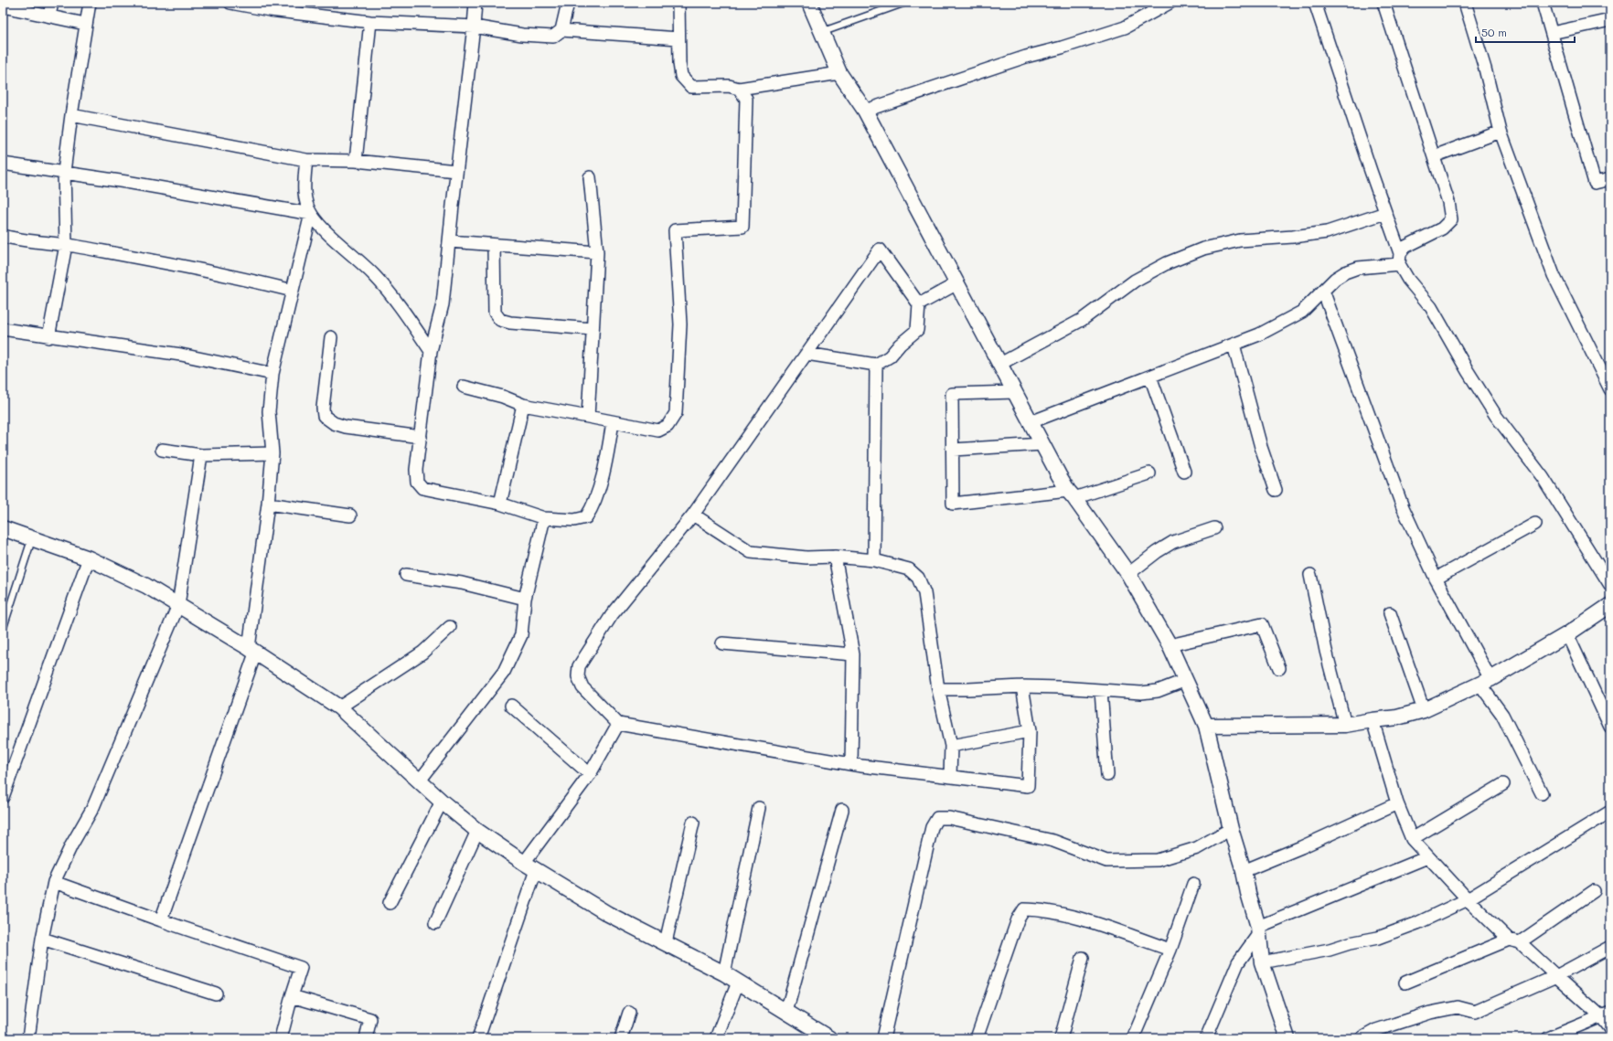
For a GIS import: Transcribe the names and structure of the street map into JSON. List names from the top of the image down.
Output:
{
  "scale_bar": "50 m"
}
